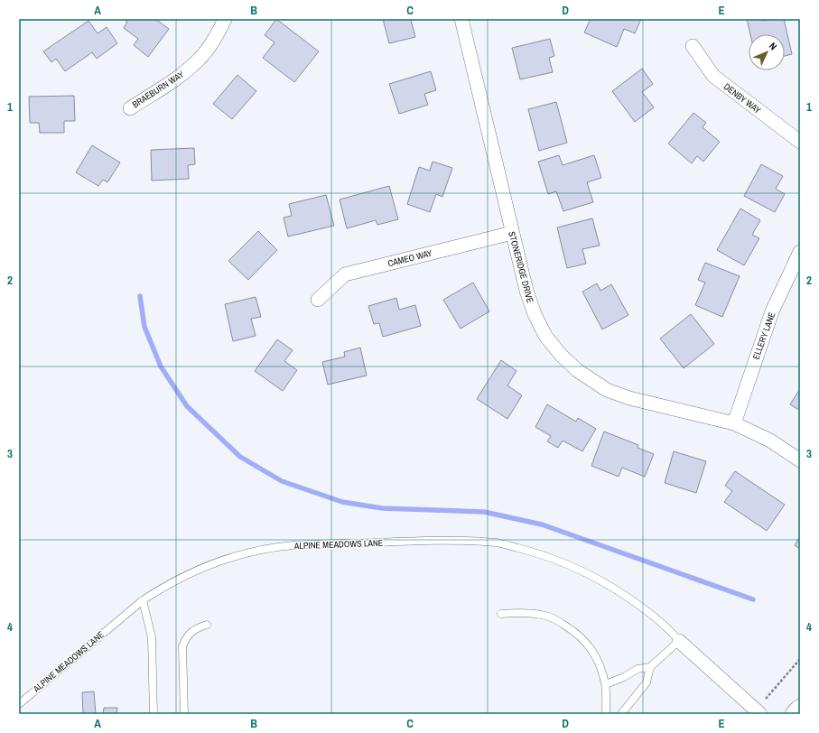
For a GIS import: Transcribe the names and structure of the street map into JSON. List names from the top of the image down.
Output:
{
  "streets": {
    "street": [
      "BRAEBURN WAY",
      "DENBY WAY",
      "CAMEO WAY",
      "STONERIDGE DRIVE",
      "ELLERY LANE",
      "ALPINE MEADOWS LANE"
    ]
  },
  "crossings": [
    ["CAMEO WAY", "STONERIDGE DRIVE"],
    ["STONERIDGE DRIVE", "ELLERY LANE"]
  ],
  "north": "top right",
  "grid": {
    "columns": [
      "A",
      "B",
      "C",
      "D",
      "E"
    ],
    "rows": [
      "1",
      "2",
      "3",
      "4"
    ]
  }
}
